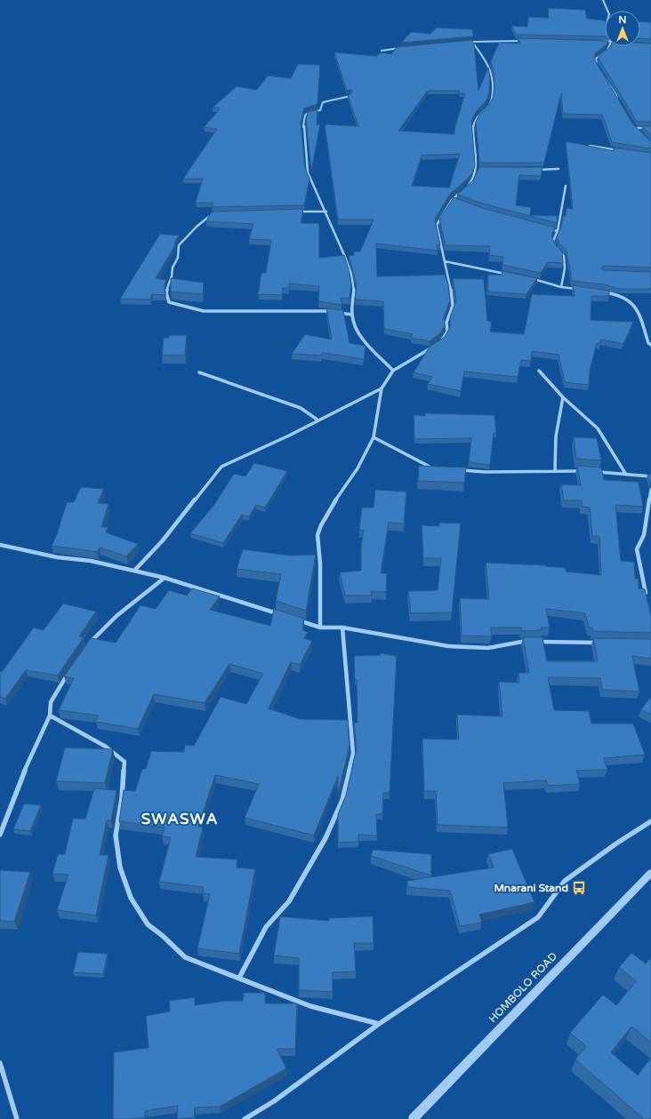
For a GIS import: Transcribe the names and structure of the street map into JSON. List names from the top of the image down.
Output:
{
  "streets": {
    "street": ["HOMBOLO ROAD"]
  },
  "districts": ["SWASWA"],
  "places": {
    "bus stop": ["Mnarani Stand"]
  },
  "north": "top"
}
